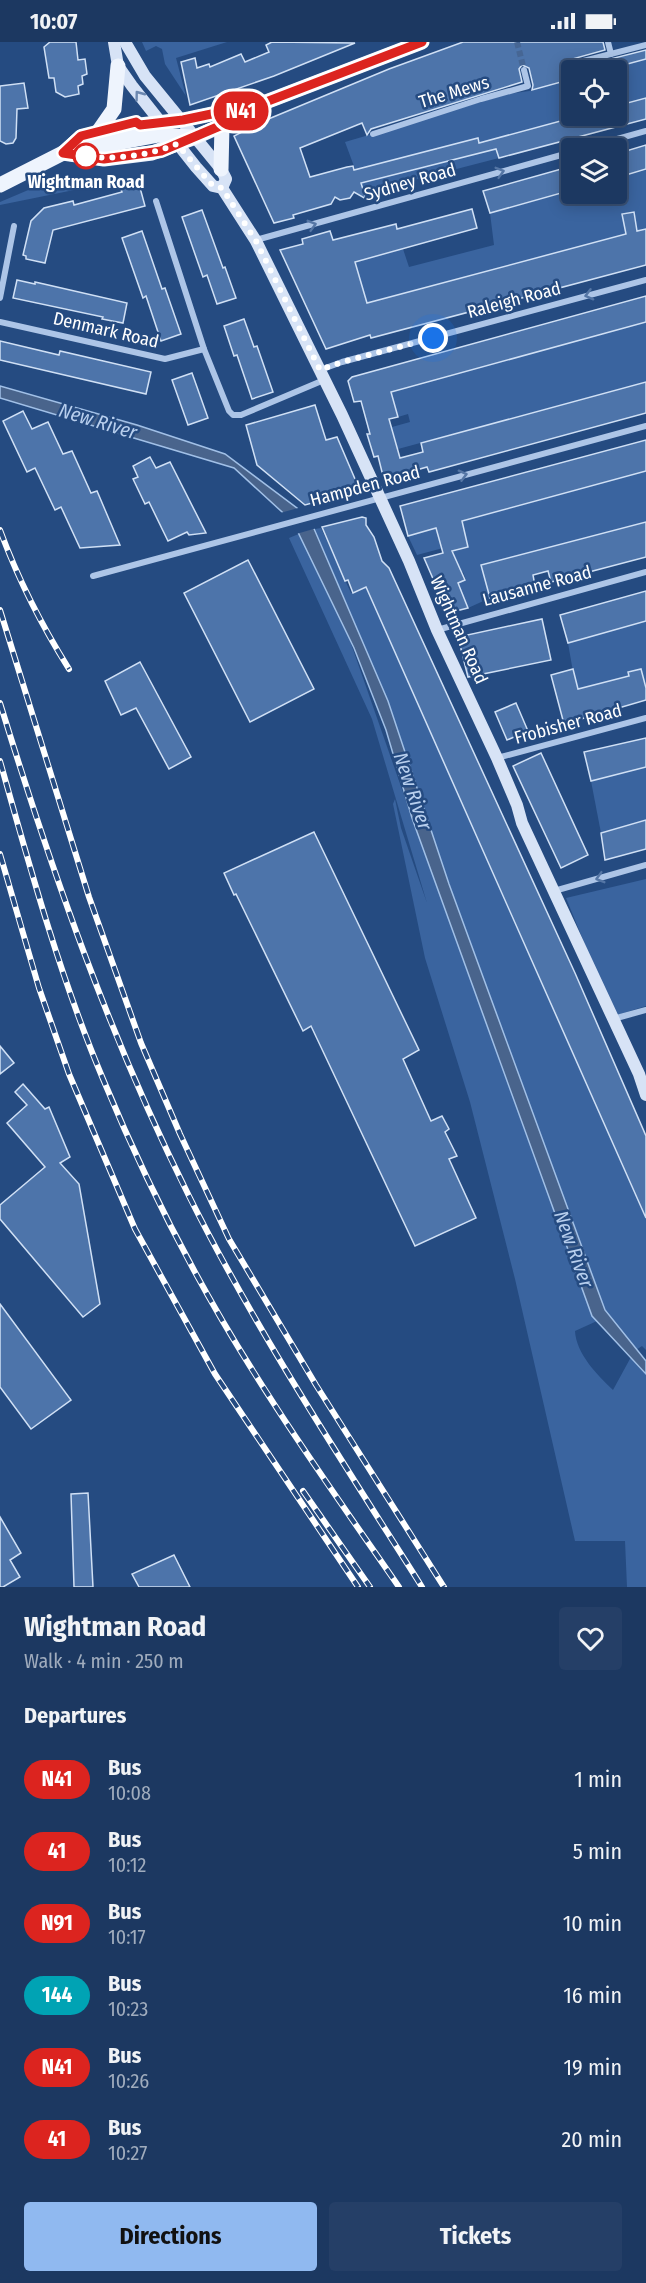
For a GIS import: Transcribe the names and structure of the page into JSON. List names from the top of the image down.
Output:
{
  "streets": {
    "main road": ["Wightman Road"],
    "street": [
      "The Mews",
      "Sydney Road",
      "Raleigh Road",
      "Denmark Road",
      "Hampden Road",
      "Lausanne Road",
      "Frobisher Road"
    ]
  },
  "crossings": [
    ["Sydney Road", "Wightman Road"],
    ["Raleigh Road", "Wightman Road"],
    ["Hampden Road", "Wightman Road"],
    ["Lausanne Road", "Wightman Road"],
    ["Wightman Road", "Frobisher Road"]
  ],
  "one_way": ["Sydney Road", "Raleigh Road", "Hampden Road"],
  "water": ["New River"],
  "places": ["Wightman Road"],
  "lines": ["bus line N41"],
  "page": {
    "status": "10:07",
    "on_map": "N41",
    "heading": [
      ["Wightman Road", "Walk · 4 min · 250 m"],
      "Departures"
    ],
    "list": [
      {
        "mark": "N41",
        "name": "Bus",
        "note": "10:08",
        "value": "1 min"
      },
      {
        "mark": "41",
        "name": "Bus",
        "note": "10:12",
        "value": "5 min"
      },
      {
        "mark": "N91",
        "name": "Bus",
        "note": "10:17",
        "value": "10 min"
      },
      {
        "mark": "144",
        "name": "Bus",
        "note": "10:23",
        "value": "16 min"
      },
      {
        "mark": "N41",
        "name": "Bus",
        "note": "10:26",
        "value": "19 min"
      },
      {
        "mark": "41",
        "name": "Bus",
        "note": "10:27",
        "value": "20 min"
      }
    ],
    "buttons": ["Directions", "Tickets"]
  }
}
